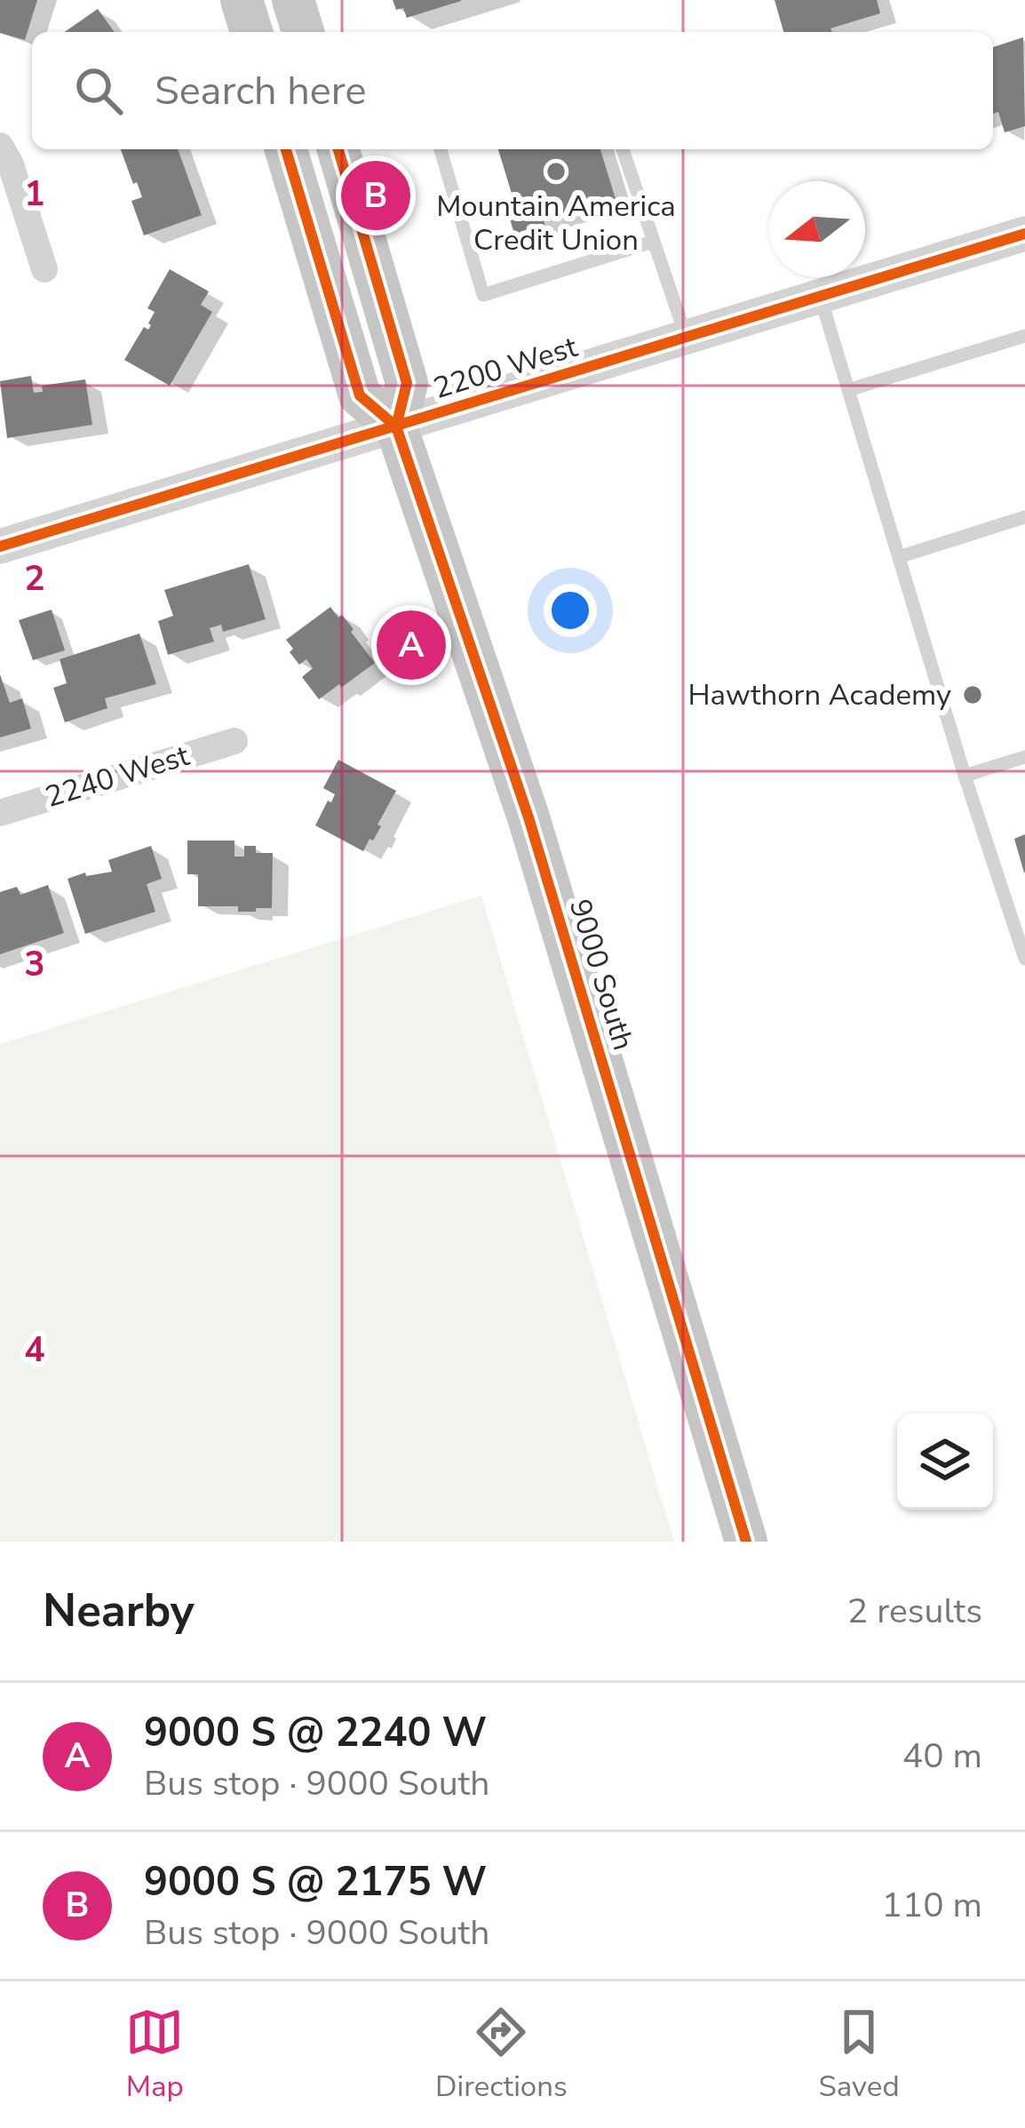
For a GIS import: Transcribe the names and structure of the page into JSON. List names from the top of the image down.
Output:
{
  "streets": {
    "main road": ["9000 South"],
    "street": ["2200 West", "2240 West"]
  },
  "crossings": [
    ["2200 West", "9000 South"]
  ],
  "places": ["Mountain America Credit Union", "Hawthorn Academy"],
  "north": "left",
  "page": {
    "search": "Search here",
    "pins": ["B", "A"],
    "heading": ["Nearby", "2 results"],
    "list": [
      {
        "mark": "A",
        "name": "9000 S @ 2240 W",
        "note": "Bus stop · 9000 South",
        "value": "40 m"
      },
      {
        "mark": "B",
        "name": "9000 S @ 2175 W",
        "note": "Bus stop · 9000 South",
        "value": "110 m"
      }
    ],
    "nav": ["Map", "Directions", "Saved"]
  },
  "grid": {
    "rows": [
      "1",
      "2",
      "3",
      "4"
    ]
  }
}
